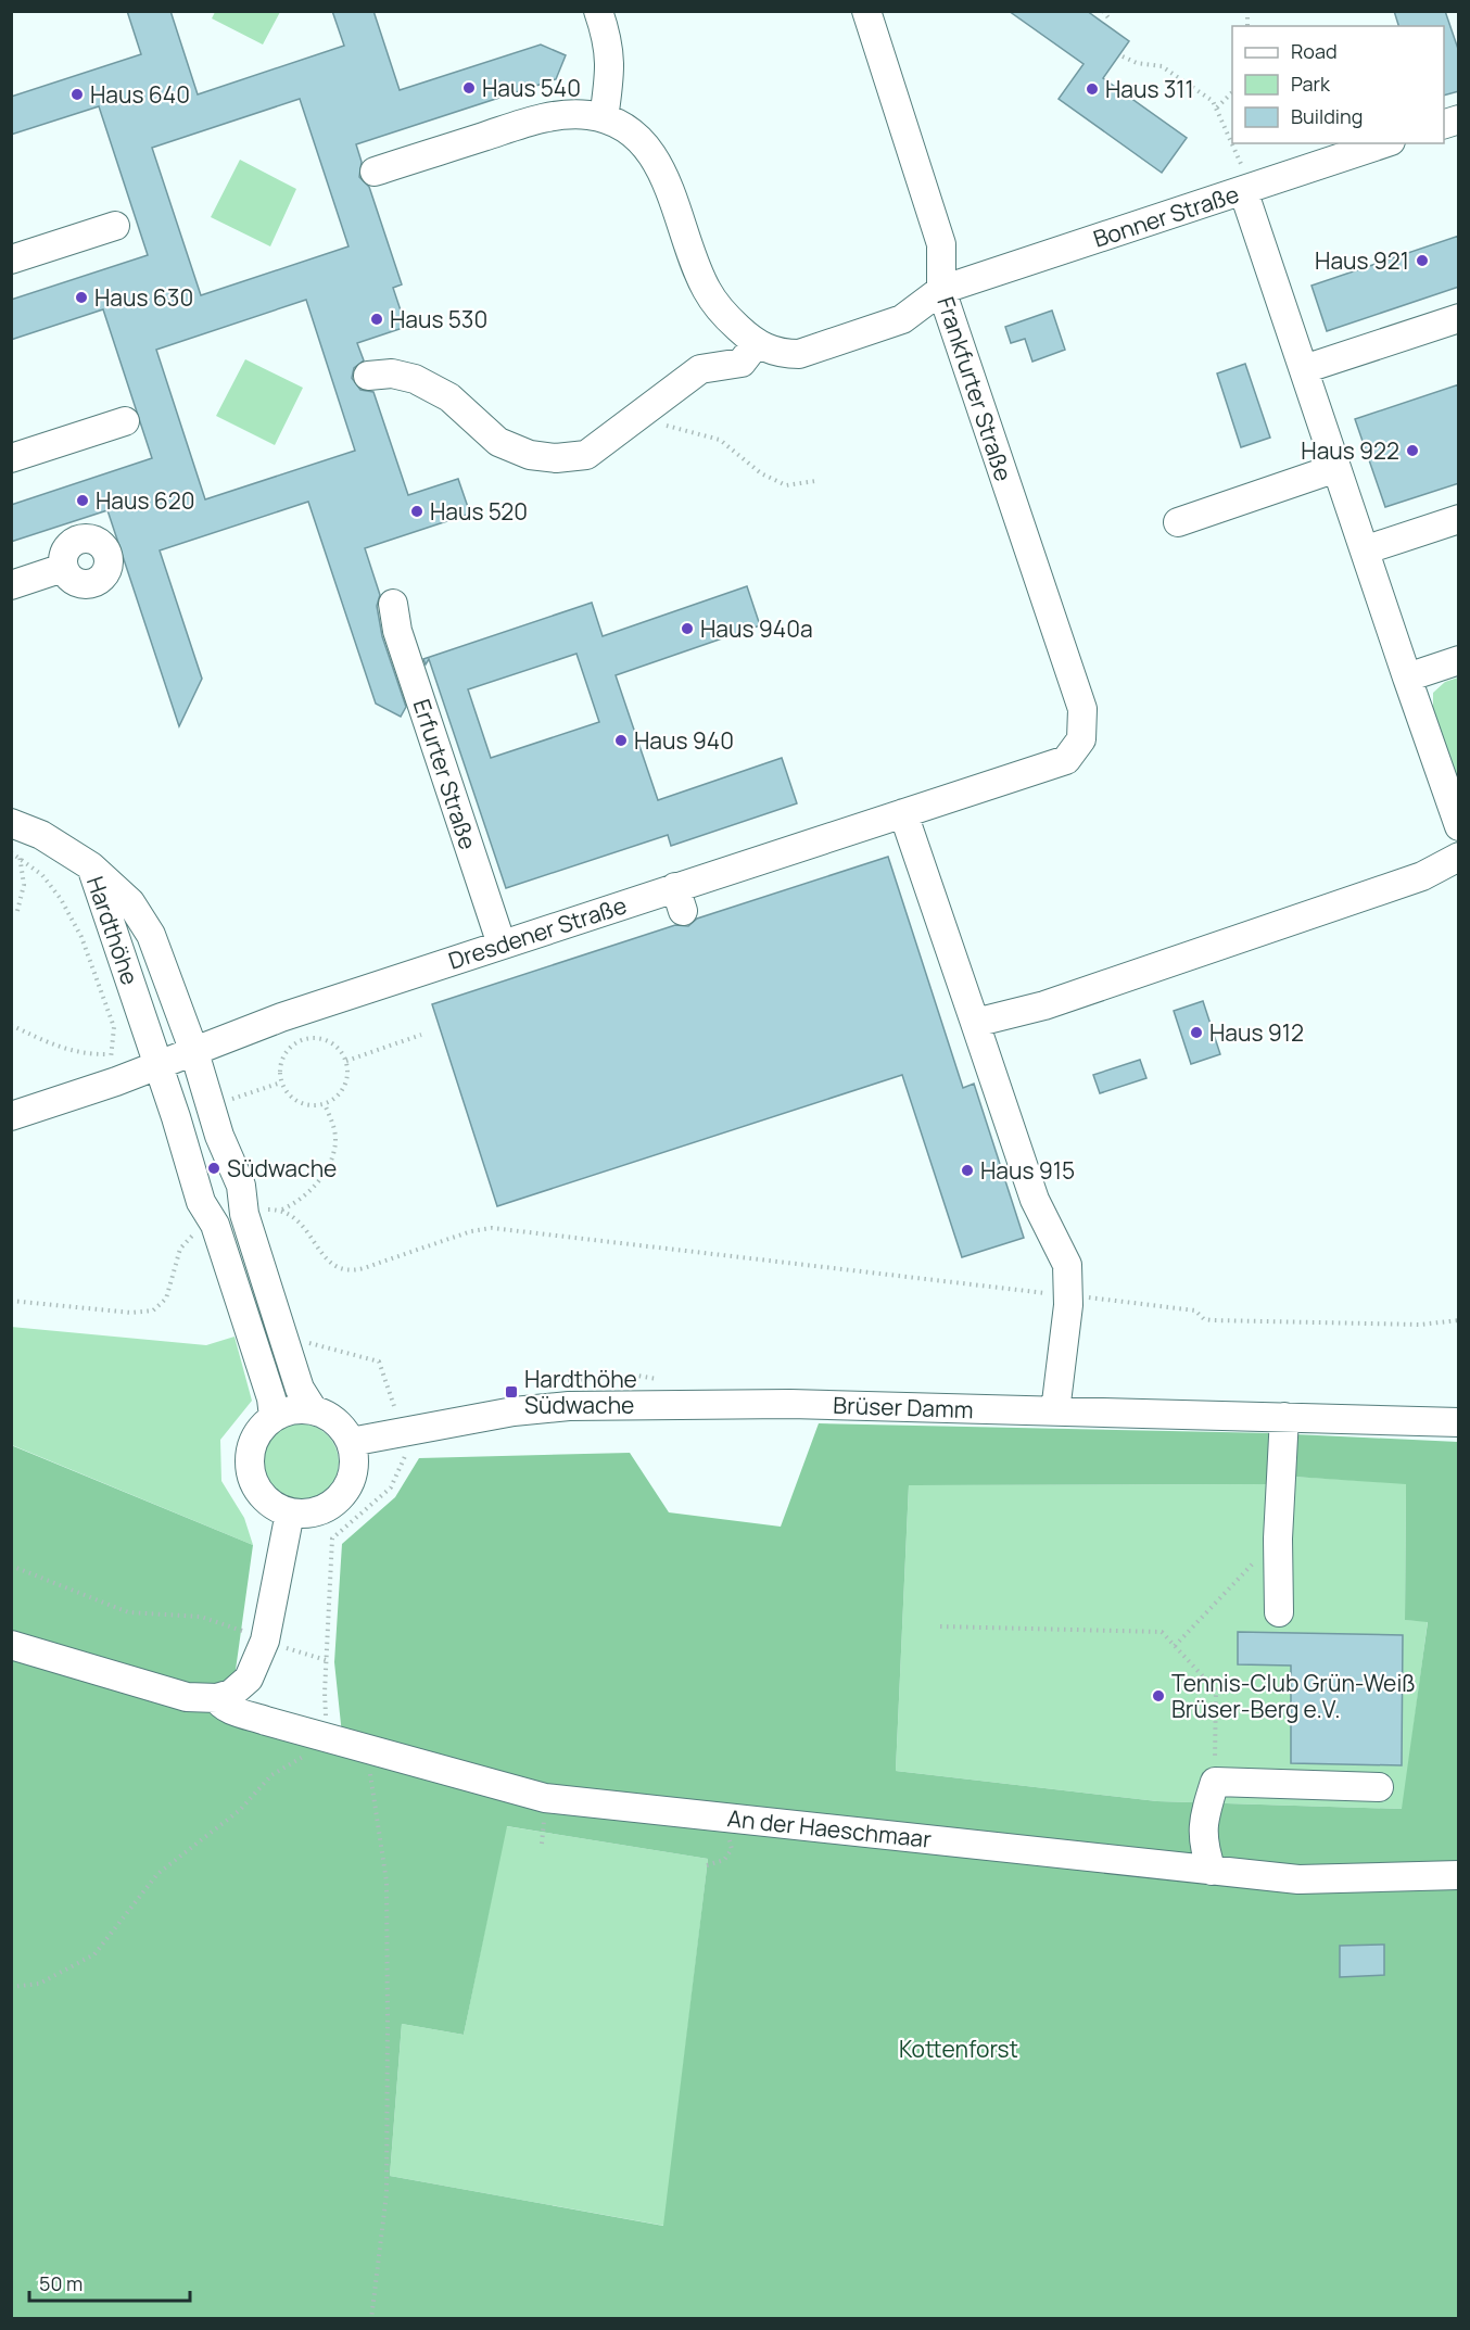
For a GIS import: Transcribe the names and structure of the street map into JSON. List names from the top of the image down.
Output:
{
  "streets": {
    "street": [
      "Bonner Straße",
      "Frankfurter Straße",
      "Erfurter Straße",
      "Hardthöhe",
      "Dresdener Straße",
      "Brüser Damm",
      "An der Haeschmaar"
    ]
  },
  "crossings": [
    ["Bonner Straße", "Frankfurter Straße"],
    ["Frankfurter Straße", "Dresdener Straße"],
    ["Erfurter Straße", "Dresdener Straße"],
    ["Hardthöhe", "Dresdener Straße"],
    ["Hardthöhe", "Brüser Damm"]
  ],
  "parks": ["Kottenforst"],
  "places": {
    "other": [
      "Haus 540",
      "Haus 311",
      "Haus 640",
      "Haus 921",
      "Haus 630",
      "Haus 530",
      "Haus 922",
      "Haus 620",
      "Haus 520",
      "Haus 940a",
      "Haus 940",
      "Haus 912",
      "Südwache",
      "Haus 915",
      "Tennis-Club Grün-Weiß Brüser-Berg e.V."
    ],
    "transit": ["Hardthöhe Südwache"]
  },
  "legend": ["Road", "Park", "Building"],
  "scale_bar": "50 m"
}
